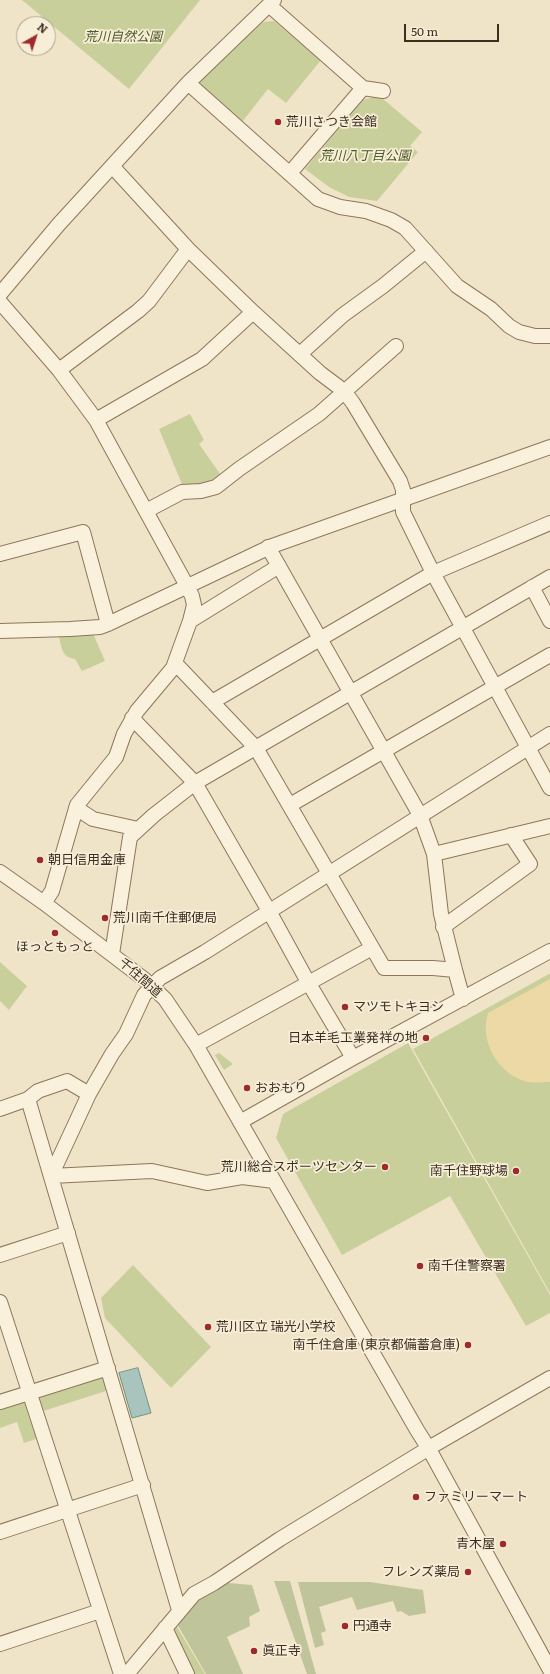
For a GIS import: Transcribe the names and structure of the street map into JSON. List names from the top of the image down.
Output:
{
  "streets": {
    "street": ["千住間道"]
  },
  "parks": ["荒川自然公園", "荒川八丁目公園"],
  "places": [
    "荒川さつき会館",
    "朝日信用金庫",
    "荒川南千住郵便局",
    "ほっともっと",
    "マツモトキヨシ",
    "日本羊毛工業発祥の地",
    "おおもり",
    "荒川総合スポーツセンター",
    "南千住野球場",
    "南千住警察署",
    "荒川区立 瑞光小学校",
    "南千住倉庫 (東京都備蓄倉庫)",
    "ファミリーマート",
    "青木屋",
    "フレンズ薬局",
    "円通寺",
    "眞正寺"
  ],
  "scale_bar": "50 m",
  "north": "top right"
}
